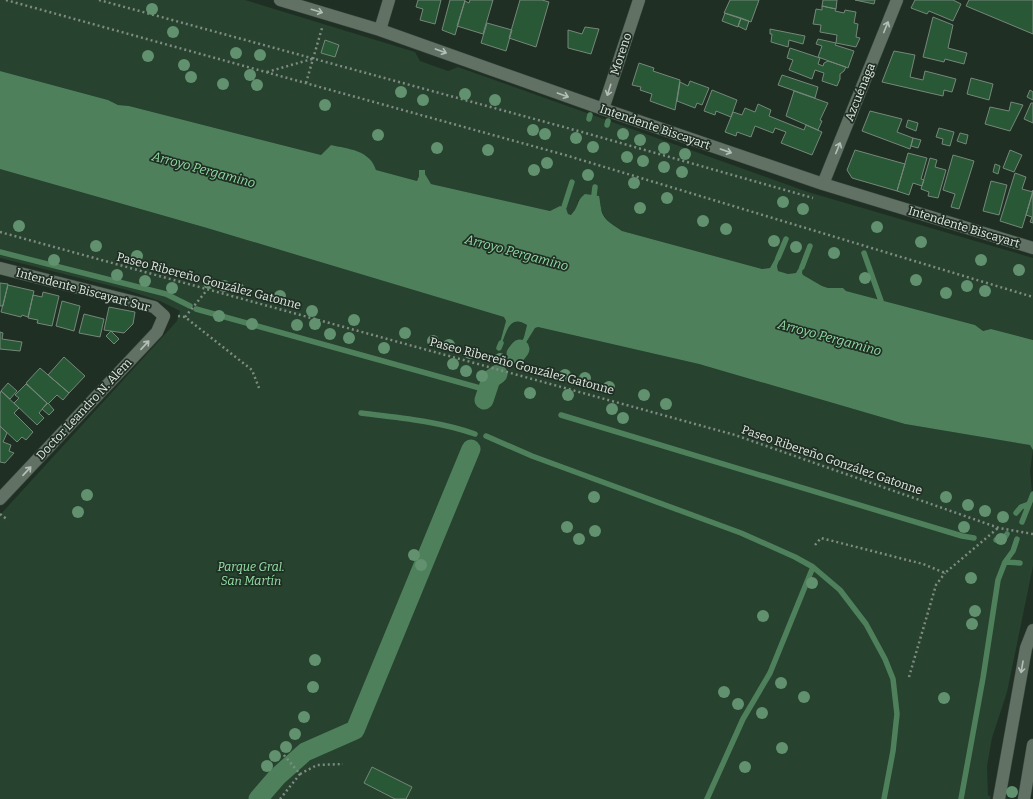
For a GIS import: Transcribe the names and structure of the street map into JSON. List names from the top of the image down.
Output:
{
  "streets": {
    "street": [
      "Moreno",
      "Azcuénaga",
      "Intendente Biscayart",
      "Intendente Biscayart Sur",
      "Doctor Leandro N. Alem"
    ],
    "path": ["Paseo Ribereño González Gatonne"]
  },
  "crossings": [
    ["Moreno", "Intendente Biscayart"],
    ["Azcuénaga", "Intendente Biscayart"],
    ["Intendente Biscayart Sur", "Doctor Leandro N. Alem"]
  ],
  "one_way": [
    "Moreno",
    "Azcuénaga",
    "Intendente Biscayart",
    "Doctor Leandro N. Alem"
  ],
  "water": ["Arroyo Pergamino"],
  "parks": ["Parque Gral. San Martín"]
}
